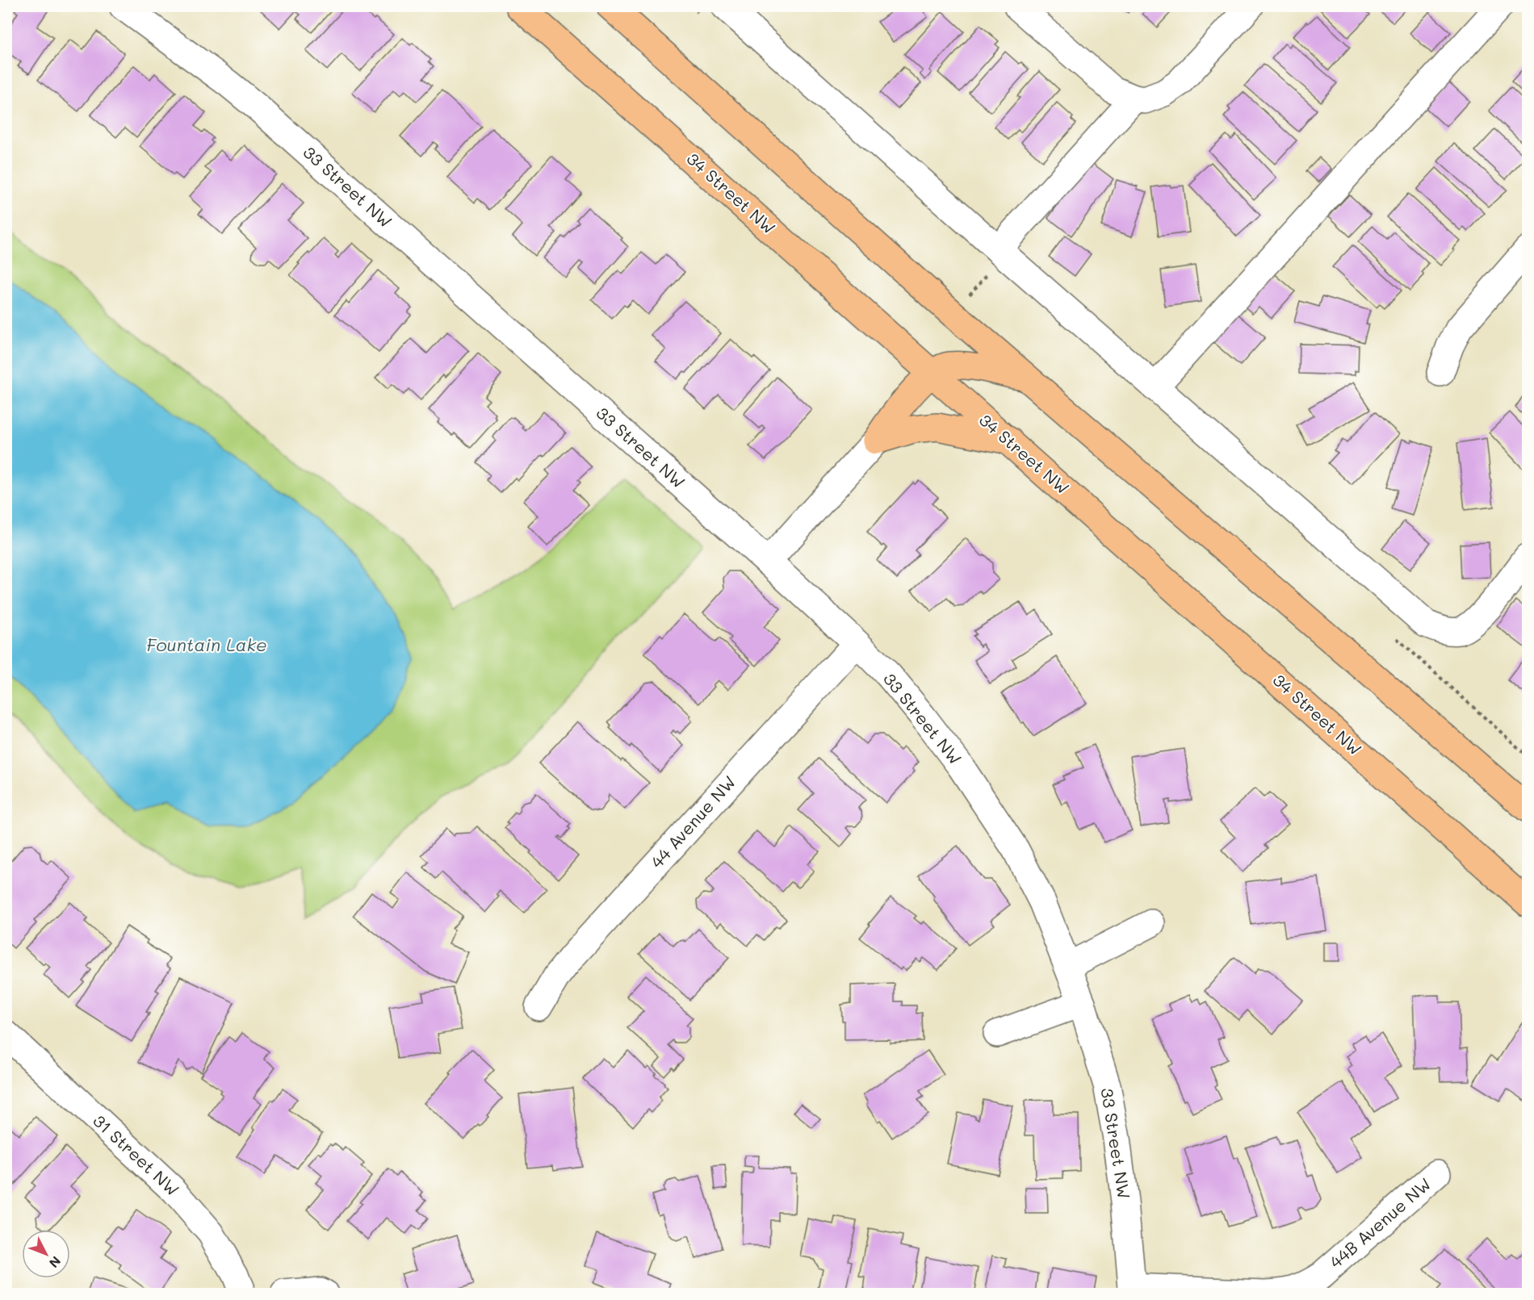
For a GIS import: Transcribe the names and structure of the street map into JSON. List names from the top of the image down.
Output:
{
  "streets": {
    "main road": ["34 Street NW"],
    "street": [
      "33 Street NW",
      "44 Avenue NW",
      "31 Street NW",
      "44B Avenue NW"
    ]
  },
  "crossings": [
    ["33 Street NW", "44 Avenue NW"],
    ["33 Street NW", "44B Avenue NW"]
  ],
  "water": ["Fountain Lake"],
  "north": "bottom right"
}
